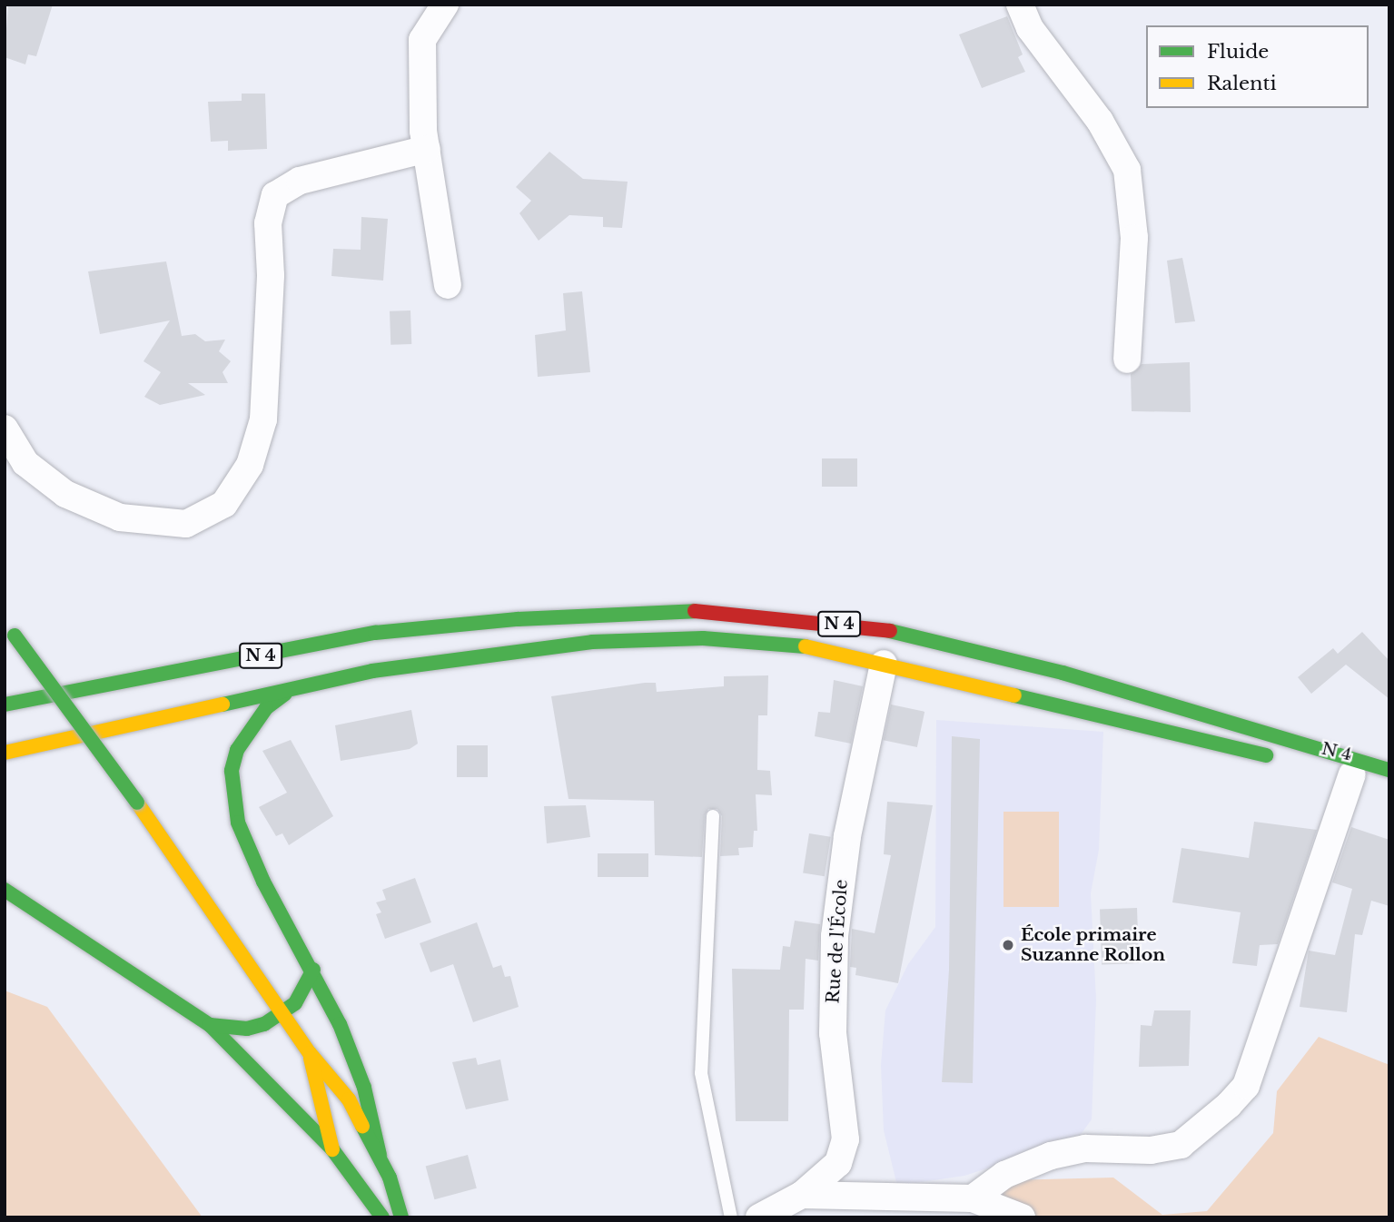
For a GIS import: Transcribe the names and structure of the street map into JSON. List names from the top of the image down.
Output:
{
  "streets": {
    "main road": ["N 4"],
    "street": ["Rue de l'École"]
  },
  "crossings": [
    ["N 4", "Rue de l'École"]
  ],
  "places": ["École primaire Suzanne Rollon"],
  "legend": ["Fluide", "Ralenti"]
}
